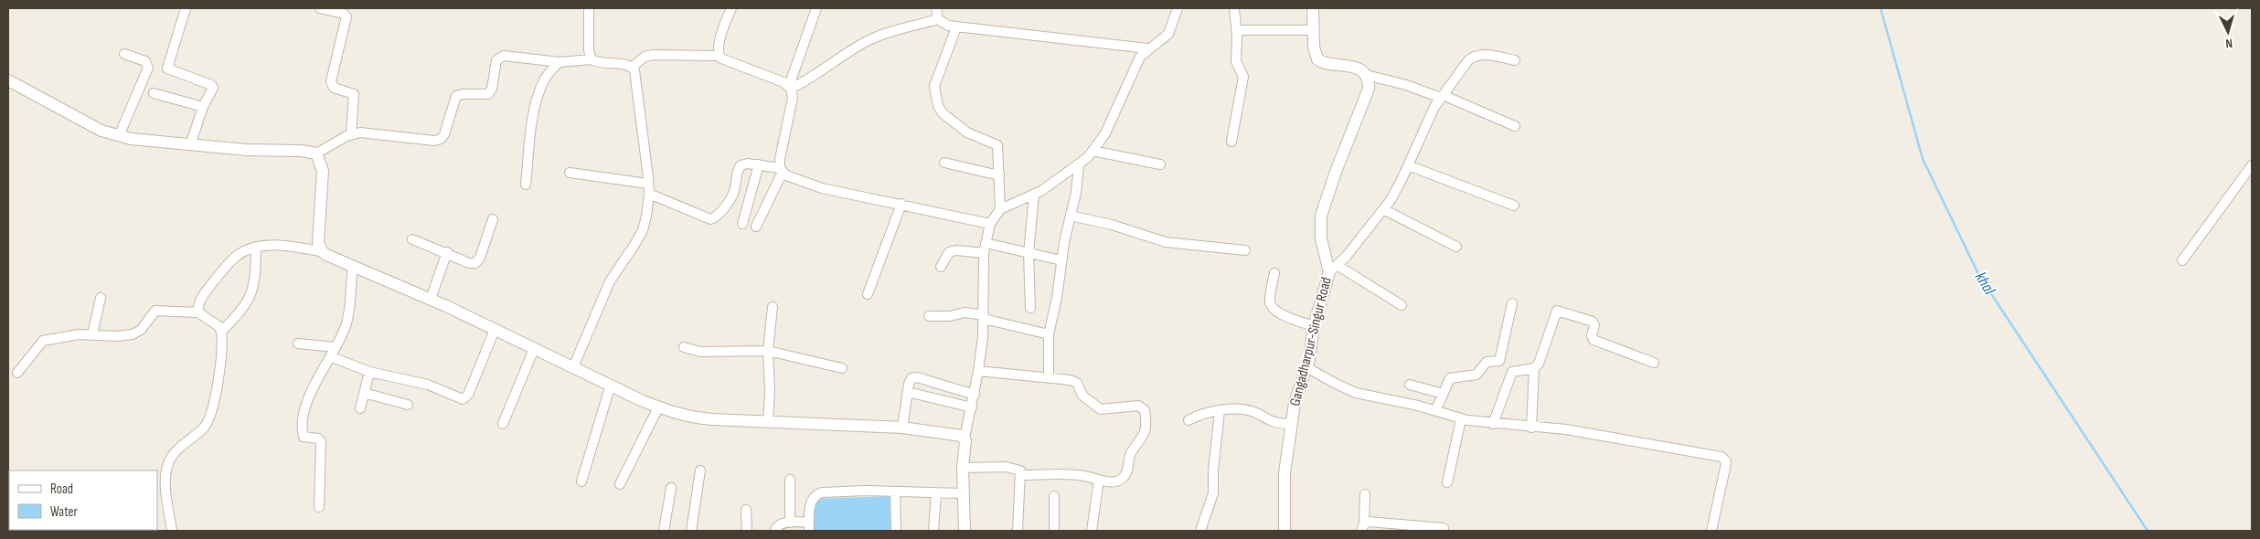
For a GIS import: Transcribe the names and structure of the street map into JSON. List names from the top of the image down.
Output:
{
  "streets": {
    "street": ["Gangadharpur-Singur Road"]
  },
  "water": ["khal"],
  "legend": ["Road", "Water"],
  "north": "bottom"
}
